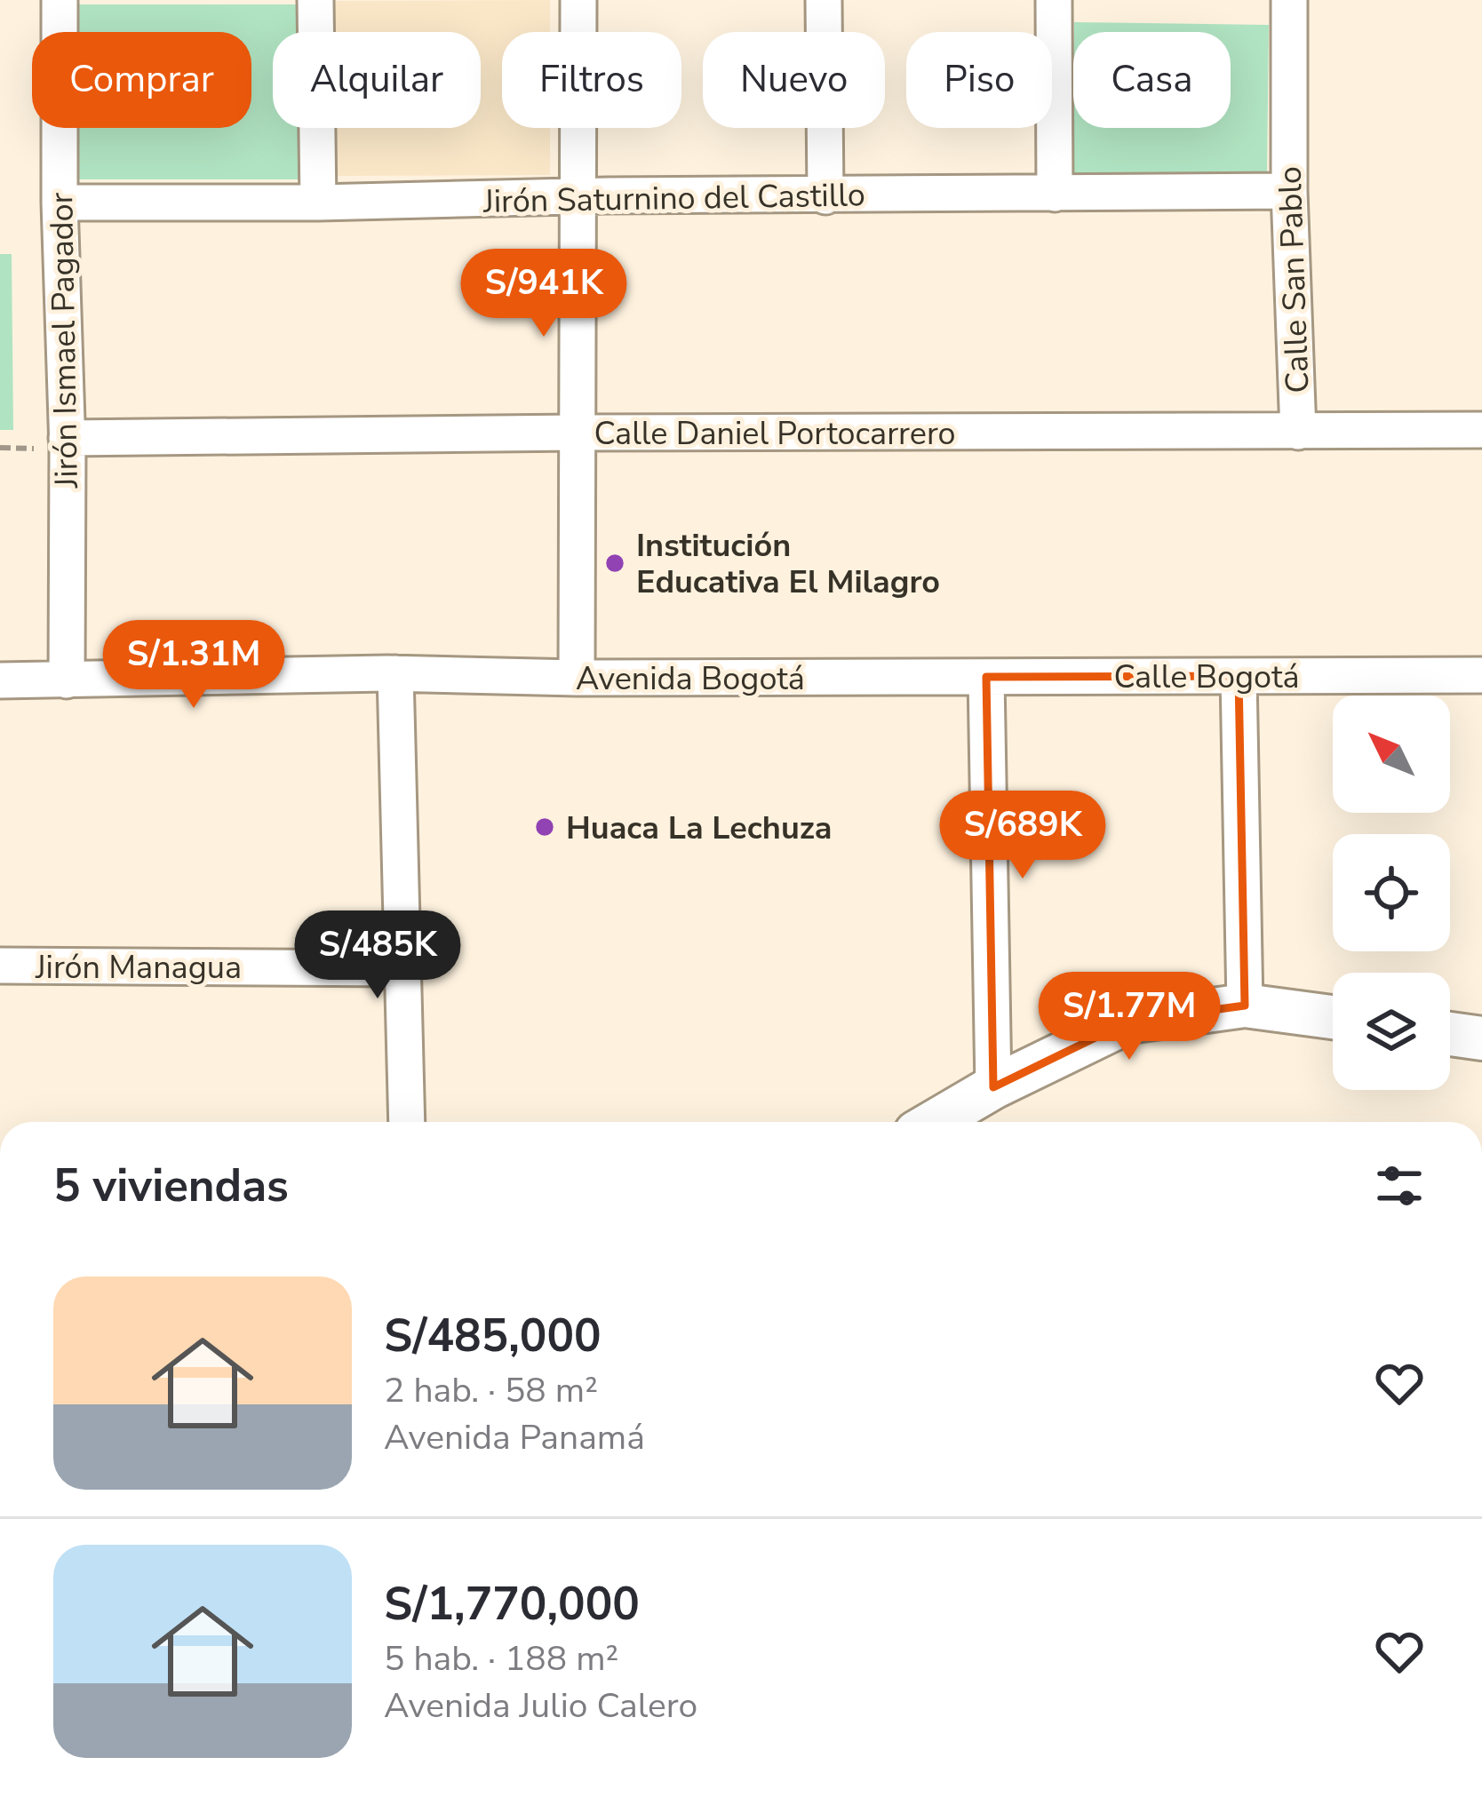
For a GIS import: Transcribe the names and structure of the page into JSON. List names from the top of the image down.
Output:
{
  "streets": {
    "street": [
      "Jirón Saturnino del Castillo",
      "Calle San Pablo",
      "Jirón Ismael Pagador",
      "Calle Daniel Portocarrero",
      "Calle Bogotá",
      "Avenida Bogotá",
      "Jirón Managua"
    ]
  },
  "crossings": [
    ["Jirón Saturnino del Castillo", "Calle San Pablo"],
    ["Jirón Saturnino del Castillo", "Jirón Ismael Pagador"],
    ["Calle San Pablo", "Calle Daniel Portocarrero"],
    ["Jirón Ismael Pagador", "Calle Daniel Portocarrero"],
    ["Calle Bogotá", "Avenida Bogotá"]
  ],
  "places": ["Institución Educativa El Milagro", "Huaca La Lechuza"],
  "north": "top left",
  "page": {
    "chip": [
      "Comprar",
      "Alquilar",
      "Filtros",
      "Nuevo",
      "Piso",
      "Casa"
    ],
    "price": [
      "S/941K",
      "S/1.31M",
      "S/689K",
      "S/485K",
      "S/1.77M"
    ],
    "heading": "5 viviendas",
    "list": [
      {
        "name": "S/485,000",
        "note": "2 hab. · 58 m² · Avenida Panamá"
      },
      {
        "name": "S/1,770,000",
        "note": "5 hab. · 188 m² · Avenida Julio Calero"
      }
    ]
  }
}
